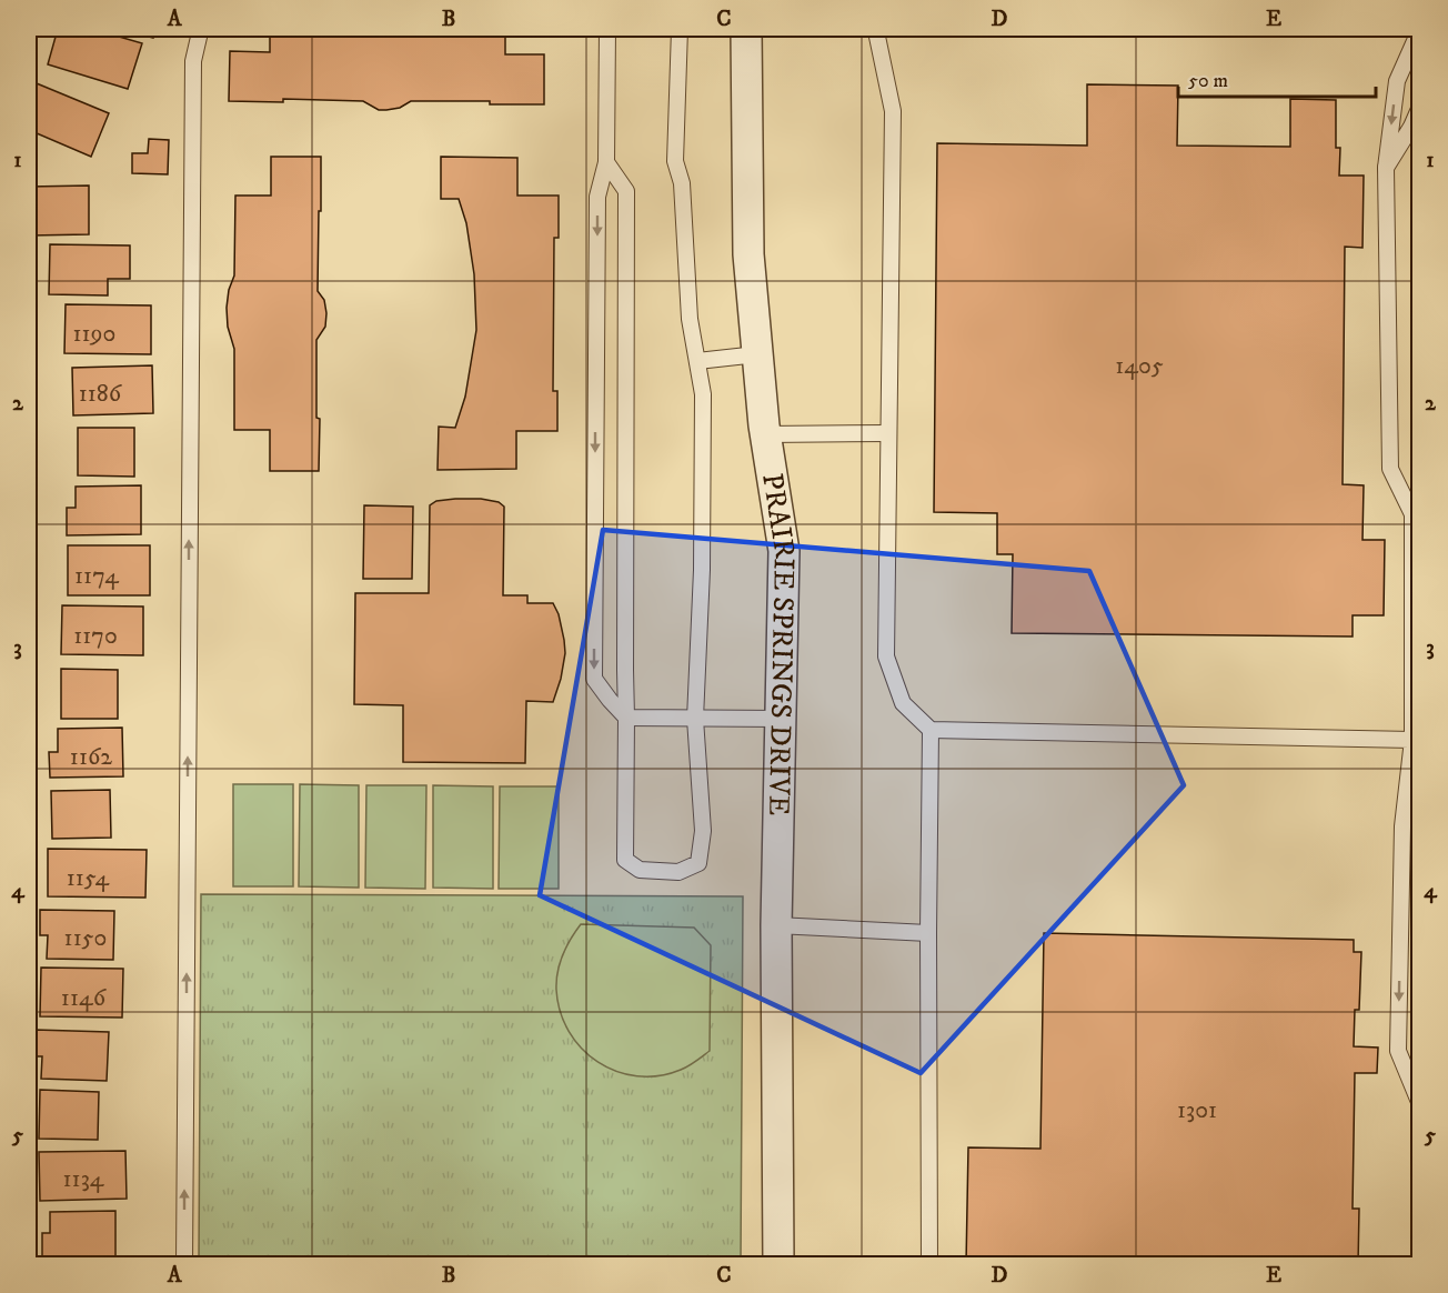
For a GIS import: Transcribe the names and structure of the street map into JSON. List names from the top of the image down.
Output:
{
  "streets": {
    "street": ["PRAIRIE SPRINGS DRIVE"]
  },
  "house_numbers": [
    "1190",
    "1405",
    "1186",
    "1174",
    "1170",
    "1162",
    "1154",
    "1150",
    "1146",
    "1301",
    "1134"
  ],
  "scale_bar": "50 m",
  "grid": {
    "columns": [
      "A",
      "B",
      "C",
      "D",
      "E"
    ],
    "rows": [
      "1",
      "2",
      "3",
      "4",
      "5"
    ]
  }
}
